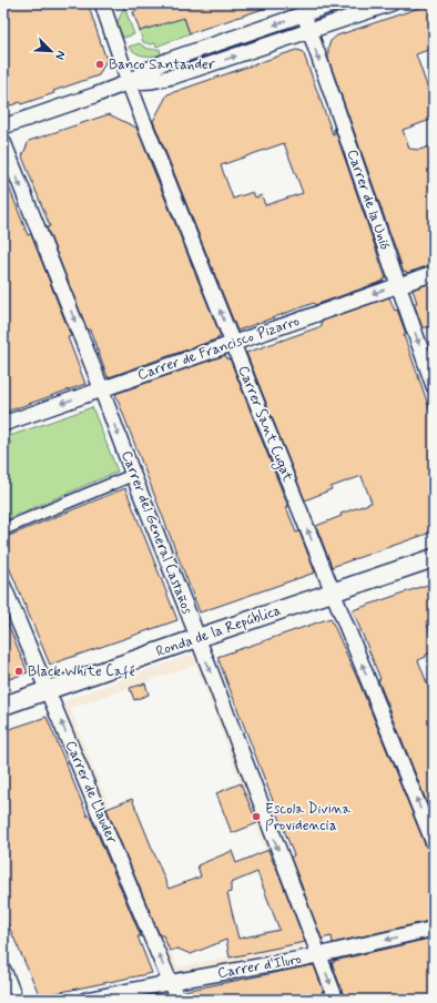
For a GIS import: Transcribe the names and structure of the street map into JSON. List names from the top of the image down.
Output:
{
  "streets": {
    "street": [
      "Carrer de la Unió",
      "Carrer de Francisco Pizarro",
      "Carrer Sant Cugat",
      "Carrer del General Castaños",
      "Ronda de la República",
      "Carrer de Llauder",
      "Carrer d'Iluro"
    ]
  },
  "crossings": [
    ["Carrer de la Unió", "Carrer de Francisco Pizarro"],
    ["Carrer de Francisco Pizarro", "Carrer Sant Cugat"],
    ["Carrer de Francisco Pizarro", "Carrer del General Castaños"],
    ["Carrer Sant Cugat", "Ronda de la República"],
    ["Carrer del General Castaños", "Ronda de la República"],
    ["Carrer del General Castaños", "Carrer d'Iluro"],
    ["Ronda de la República", "Carrer de Llauder"],
    ["Carrer de Llauder", "Carrer d'Iluro"]
  ],
  "one_way": [
    "Carrer de la Unió",
    "Carrer Sant Cugat",
    "Carrer del General Castaños",
    "Carrer de Llauder"
  ],
  "places": ["Banco Santander", "Black White Café", "Escola Divina Providencia"],
  "north": "bottom right"
}
